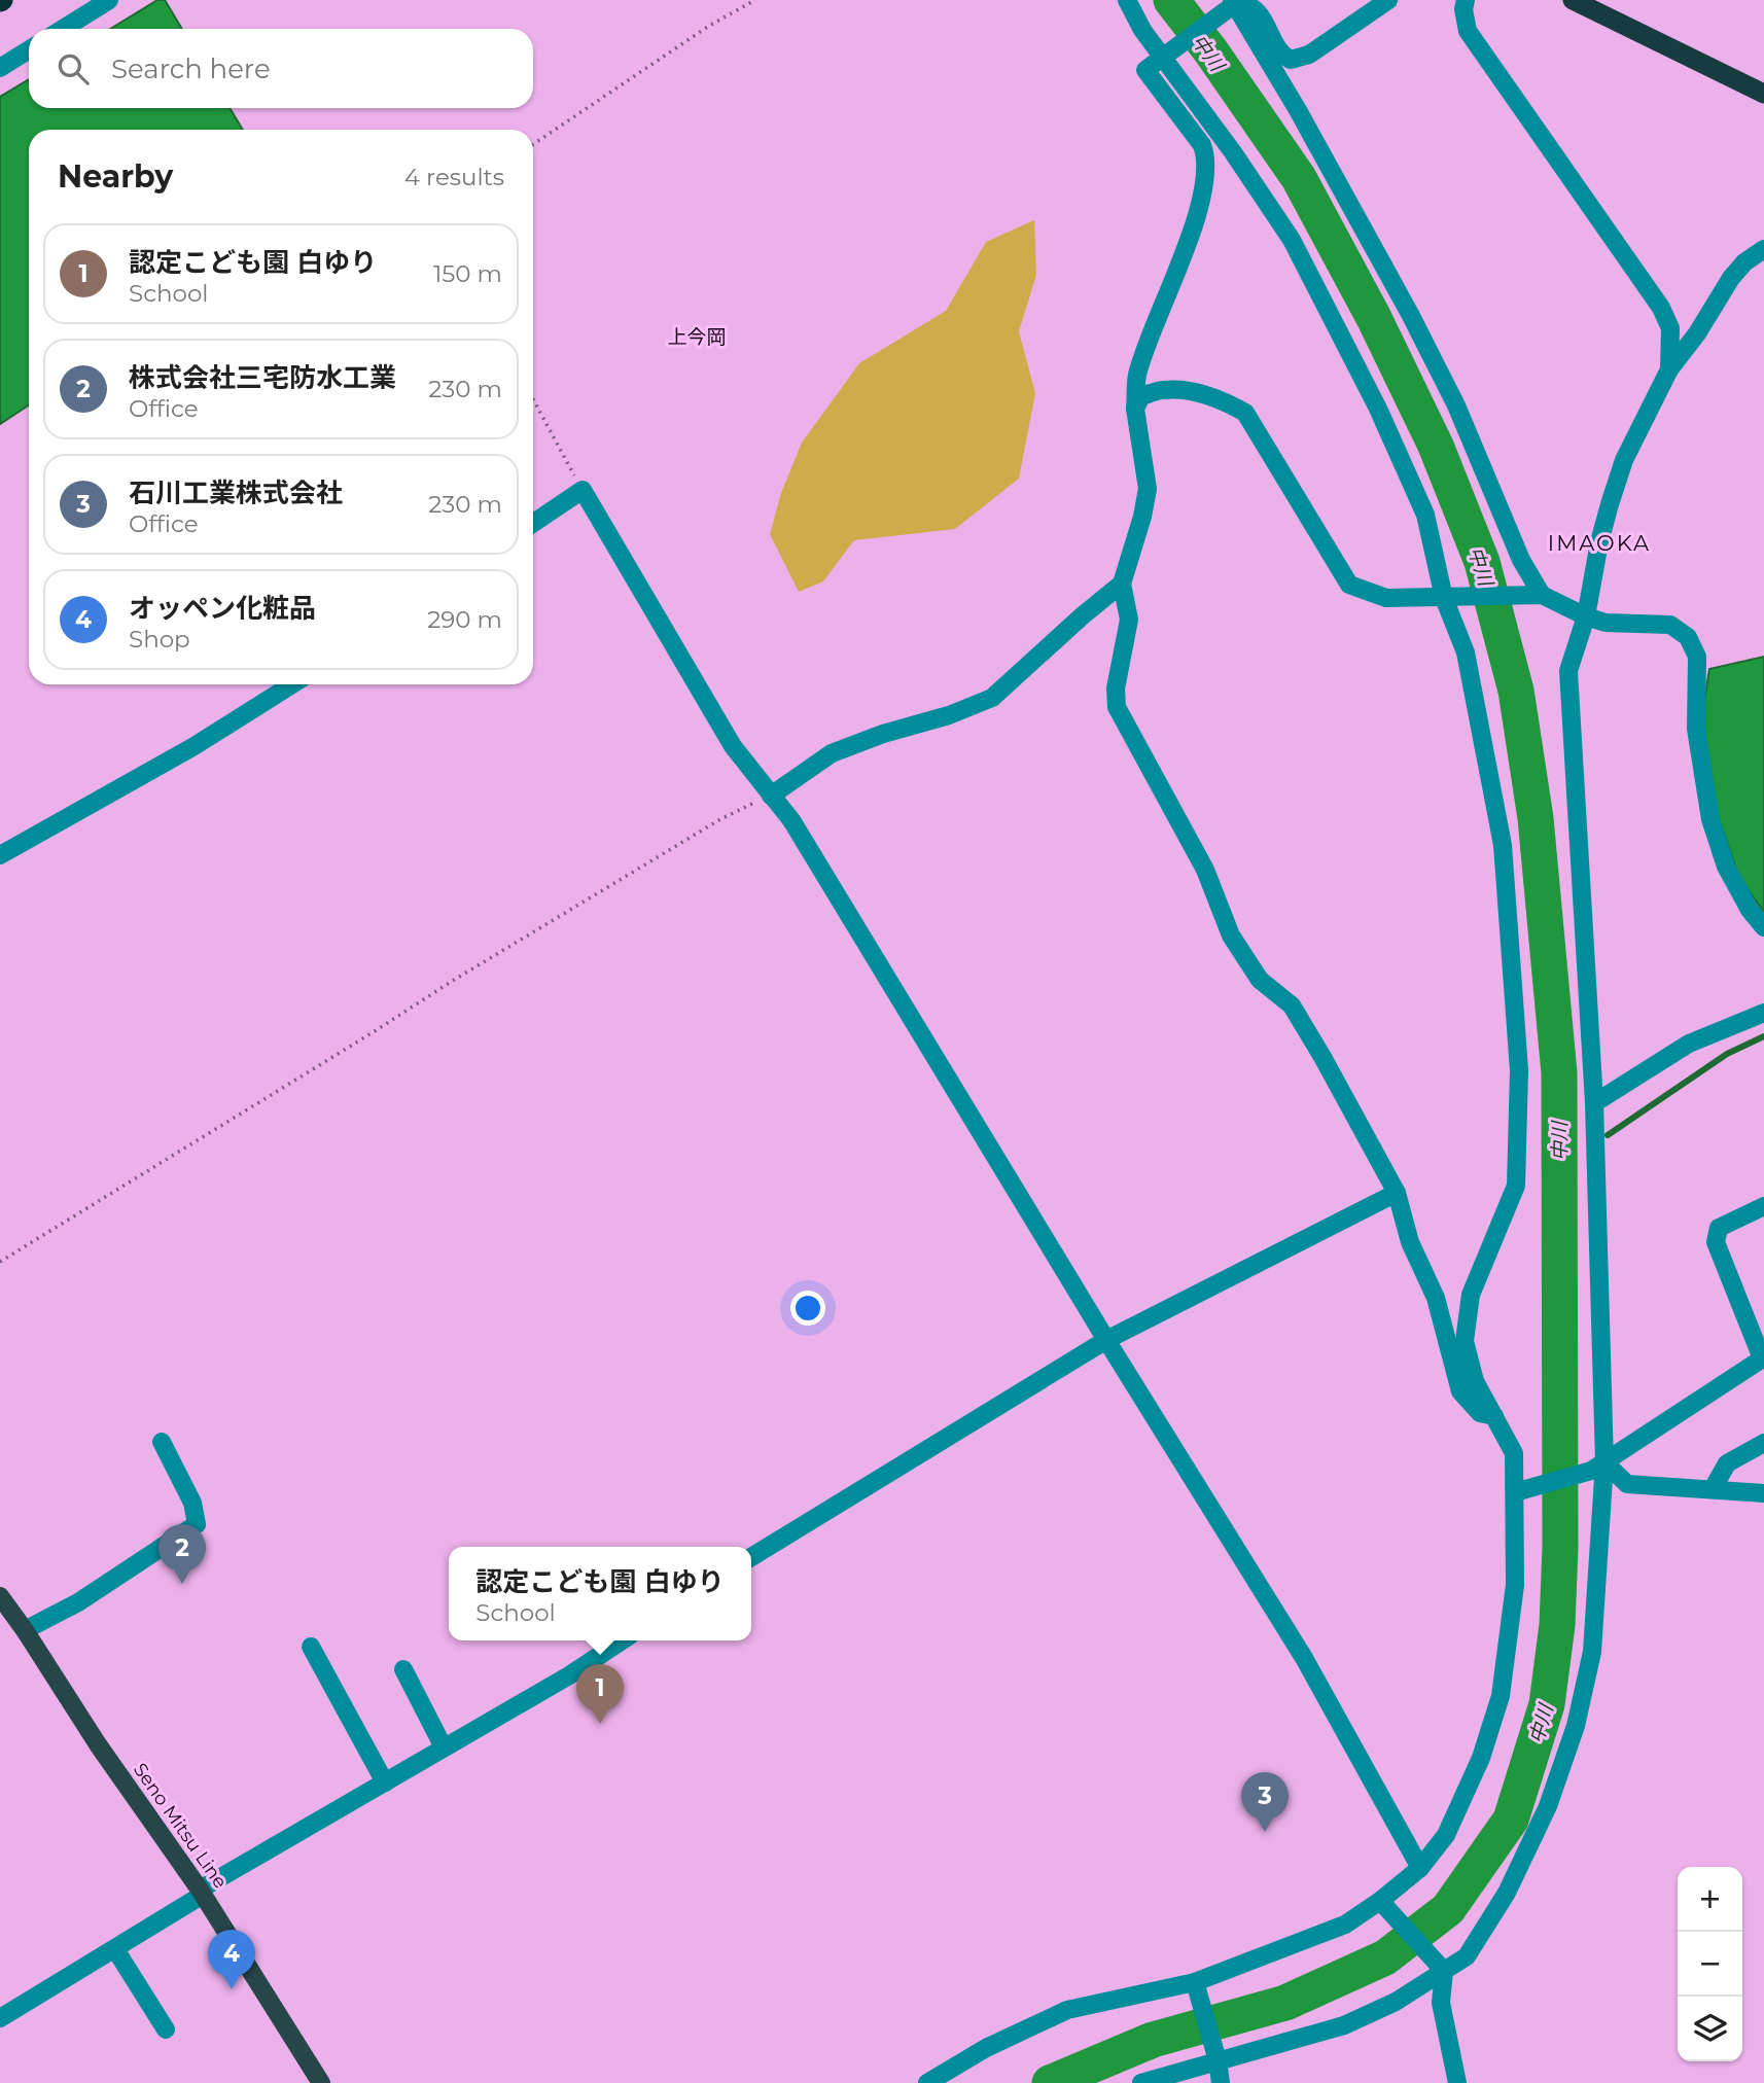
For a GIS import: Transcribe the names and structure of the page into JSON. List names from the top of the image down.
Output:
{
  "streets": {
    "main road": ["Seno Mitsu Line"]
  },
  "districts": ["上今岡", "IMAOKA"],
  "water": ["中川"],
  "page": {
    "search": "Search here",
    "heading": ["Nearby", "4 results"],
    "list": [
      {
        "mark": "1",
        "name": "認定こども園 白ゆり",
        "note": "School",
        "value": "150 m"
      },
      {
        "mark": "2",
        "name": "株式会社三宅防水工業",
        "note": "Office",
        "value": "230 m"
      },
      {
        "mark": "3",
        "name": "石川工業株式会社",
        "note": "Office",
        "value": "230 m"
      },
      {
        "mark": "4",
        "name": "オッペン化粧品",
        "note": "Shop",
        "value": "290 m"
      }
    ],
    "pins": [
      "2",
      "1",
      "3",
      "4"
    ],
    "popup": ["認定こども園 白ゆり", "School"],
    "map_buttons": ["+", "−"]
  }
}
